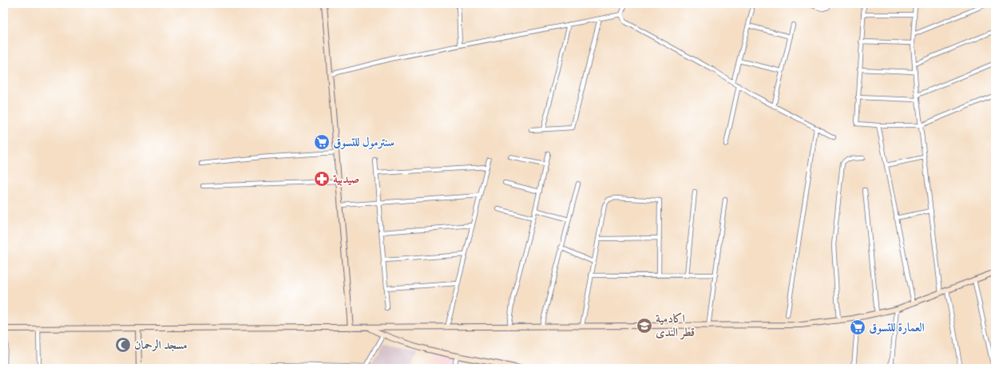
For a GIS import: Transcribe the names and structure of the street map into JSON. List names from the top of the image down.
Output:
{
  "places": {
    "supermarket": ["سنترمول للتسوق", "العمارة للتسوق"],
    "pharmacy": ["صيدبية"],
    "school or university": ["اكادمية قطر الندى"],
    "mosque": ["مسجد الرحمان"]
  }
}
